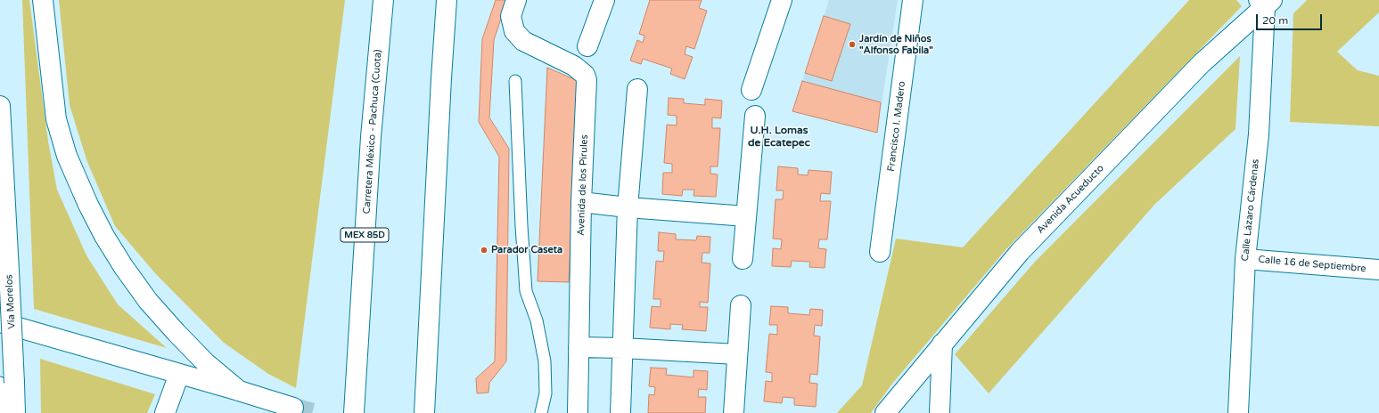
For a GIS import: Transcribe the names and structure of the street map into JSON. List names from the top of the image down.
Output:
{
  "streets": {
    "main road": [
      "Francisco I. Madero",
      "Carretera México - Pachuca (Cuota)",
      "Avenida de los Pirules",
      "Avenida Acueducto",
      "Calle Lázaro Cárdenas",
      "MEX 85D",
      "Calle 16 de Septiembre",
      "Vía Morelos"
    ]
  },
  "crossings": [
    ["Avenida Acueducto", "Calle Lázaro Cárdenas"],
    ["Calle Lázaro Cárdenas", "Calle 16 de Septiembre"]
  ],
  "districts": ["U.H. Lomas de Ecatepec"],
  "places": ["Jardín de Niños \"Alfonso Fabila\"", "Parador Caseta"],
  "scale_bar": "20 m"
}
